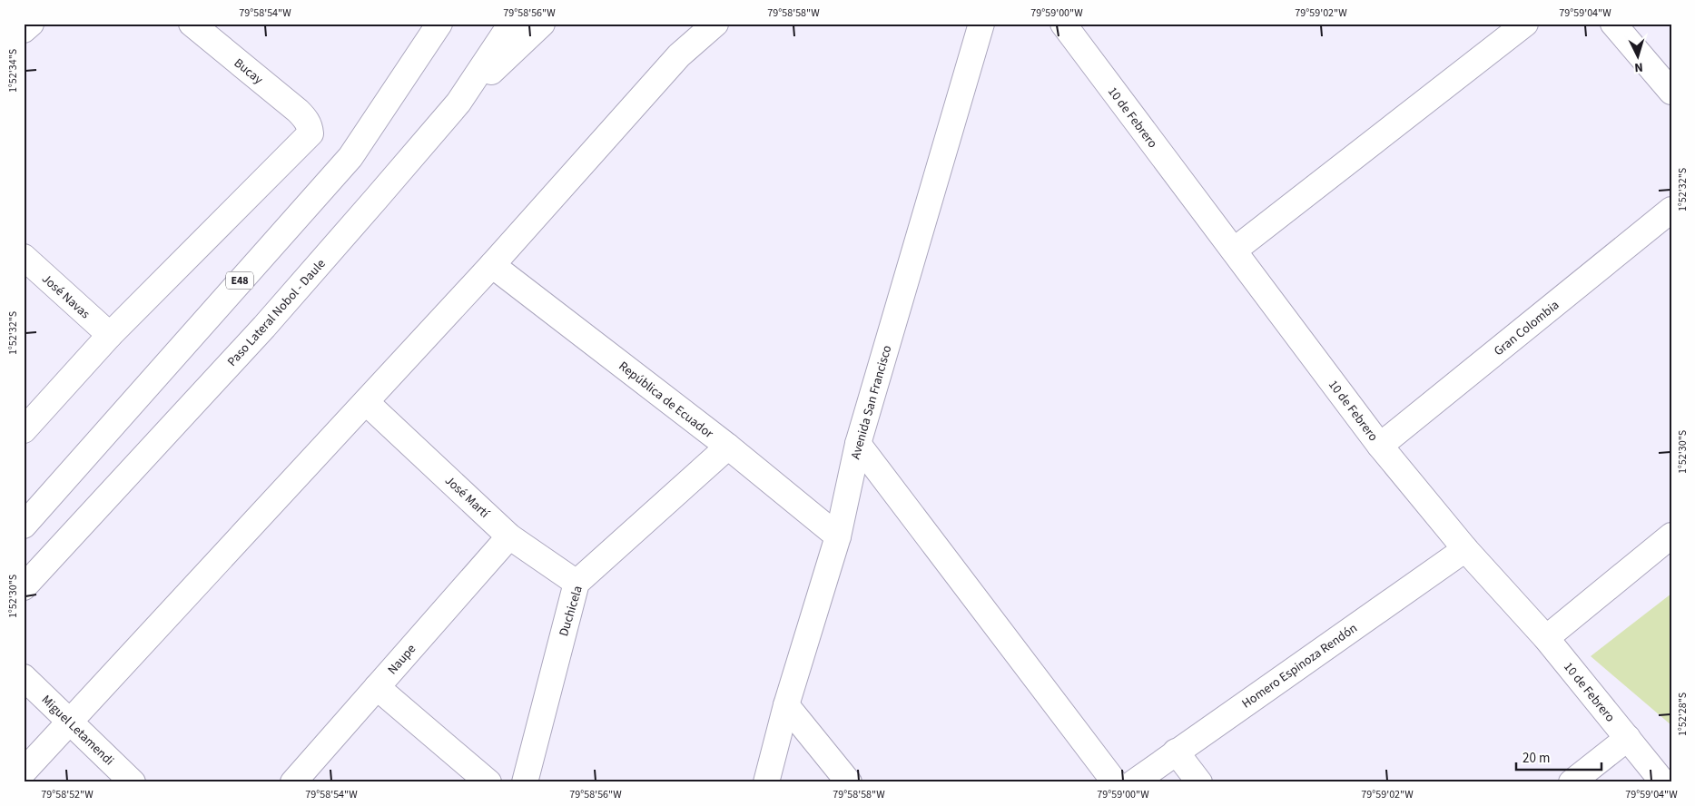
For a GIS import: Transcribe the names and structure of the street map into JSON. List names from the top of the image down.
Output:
{
  "streets": {
    "street": [
      "Bucay",
      "10 de Febrero",
      "E48",
      "José Navas",
      "Paso Lateral Nobol - Daule",
      "Gran Colombia",
      "República de Ecuador",
      "Avenida San Francisco",
      "José Martí",
      "Duchicela",
      "Naupe",
      "Homero Espinoza Rendón",
      "Miguel Letamendi"
    ]
  },
  "crossings": [
    ["Bucay", "José Navas"],
    ["10 de Febrero", "Gran Colombia"],
    ["10 de Febrero", "Homero Espinoza Rendón"],
    ["República de Ecuador", "Avenida San Francisco"],
    ["República de Ecuador", "Duchicela"],
    ["José Martí", "Duchicela"],
    ["José Martí", "Naupe"]
  ],
  "scale_bar": "20 m",
  "north": "bottom",
  "coordinates": [
    "79°58'54\"W",
    "79°58'56\"W",
    "79°58'58\"W",
    "79°59'00\"W",
    "79°59'02\"W",
    "79°59'04\"W",
    "1°52'34\"S",
    "1°52'32\"S",
    "1°52'30\"S",
    "1°52'28\"S",
    "79°58'52\"W"
  ]
}
